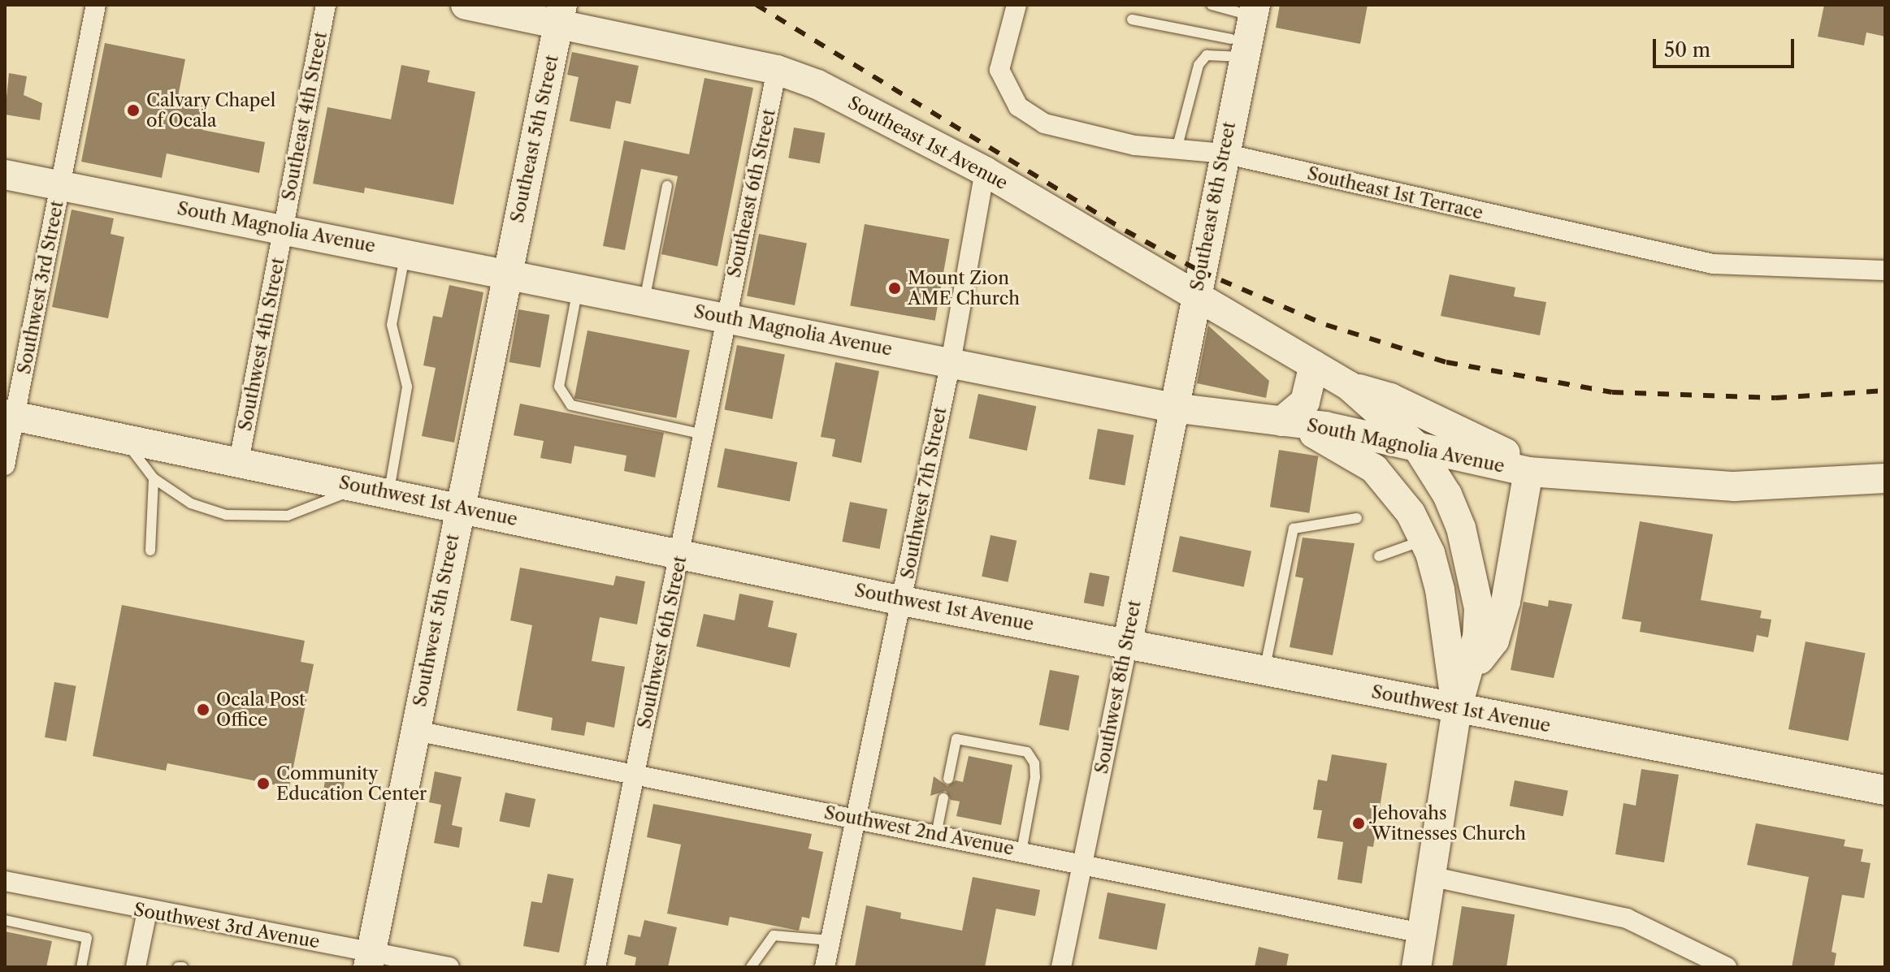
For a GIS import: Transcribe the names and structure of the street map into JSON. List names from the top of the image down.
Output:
{
  "streets": {
    "main road": [
      "Southeast 5th Street",
      "Southeast 1st Avenue",
      "Southeast 8th Street",
      "South Magnolia Avenue",
      "Southwest 1st Avenue",
      "Southwest 5th Street",
      "Southwest 8th Street"
    ],
    "street": [
      "Southeast 4th Street",
      "Southeast 6th Street",
      "Southeast 1st Terrace",
      "Southwest 3rd Street",
      "Southwest 4th Street",
      "Southwest 7th Street",
      "Southwest 6th Street",
      "Southwest 2nd Avenue",
      "Southwest 3rd Avenue"
    ]
  },
  "crossings": [
    ["Southeast 4th Street", "South Magnolia Avenue"],
    ["Southeast 4th Street", "Southwest 4th Street"],
    ["Southeast 5th Street", "Southeast 1st Avenue"],
    ["Southeast 5th Street", "South Magnolia Avenue"],
    ["Southeast 5th Street", "Southwest 5th Street"],
    ["Southeast 1st Avenue", "Southeast 6th Street"],
    ["Southeast 1st Avenue", "Southeast 8th Street"],
    ["Southeast 1st Avenue", "South Magnolia Avenue"],
    ["Southeast 1st Avenue", "Southwest 7th Street"],
    ["Southeast 6th Street", "South Magnolia Avenue"],
    ["Southeast 6th Street", "Southwest 6th Street"],
    ["Southeast 1st Terrace", "Southeast 8th Street"],
    ["Southeast 8th Street", "South Magnolia Avenue"],
    ["Southeast 8th Street", "Southwest 8th Street"],
    ["South Magnolia Avenue", "Southwest 3rd Street"],
    ["South Magnolia Avenue", "Southwest 4th Street"],
    ["South Magnolia Avenue", "Southwest 7th Street"],
    ["South Magnolia Avenue", "Southwest 5th Street"],
    ["South Magnolia Avenue", "Southwest 6th Street"],
    ["South Magnolia Avenue", "Southwest 8th Street"],
    ["Southwest 3rd Street", "Southwest 1st Avenue"],
    ["Southwest 4th Street", "Southwest 1st Avenue"],
    ["Southwest 7th Street", "Southwest 1st Avenue"],
    ["Southwest 7th Street", "Southwest 2nd Avenue"],
    ["Southwest 1st Avenue", "Southwest 5th Street"],
    ["Southwest 1st Avenue", "Southwest 6th Street"],
    ["Southwest 1st Avenue", "Southwest 8th Street"],
    ["Southwest 5th Street", "Southwest 2nd Avenue"],
    ["Southwest 5th Street", "Southwest 3rd Avenue"],
    ["Southwest 6th Street", "Southwest 2nd Avenue"],
    ["Southwest 8th Street", "Southwest 2nd Avenue"]
  ],
  "places": [
    "Calvary Chapel of Ocala",
    "Mount Zion AME Church",
    "Ocala Post Office",
    "Community Education Center",
    "Jehovahs Witnesses Church"
  ],
  "scale_bar": "50 m"
}
